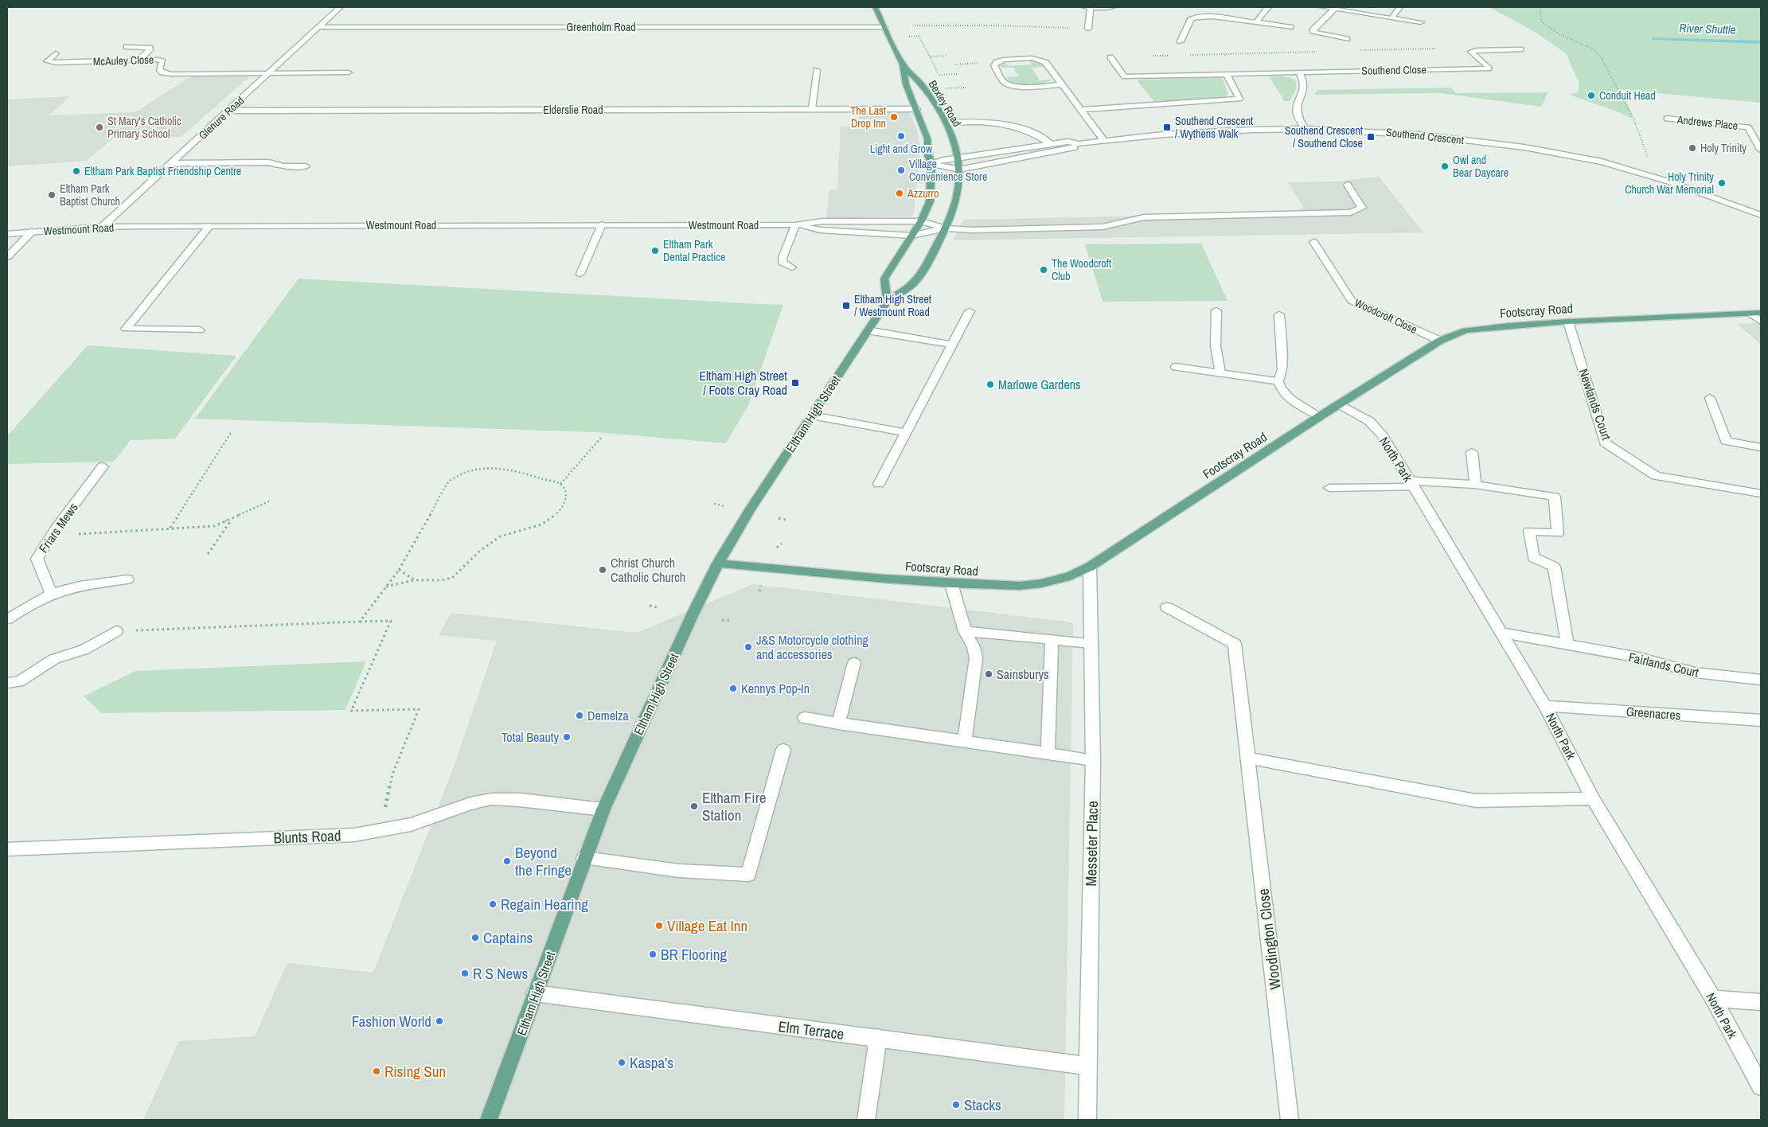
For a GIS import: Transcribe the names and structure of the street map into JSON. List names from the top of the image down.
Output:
{
  "streets": {
    "main road": ["Bexley Road", "Footscray Road", "Eltham High Street"],
    "street": [
      "Greenholm Road",
      "McAuley Close",
      "Southend Close",
      "Elderslie Road",
      "Glenure Road",
      "Andrews Place",
      "Southend Crescent",
      "Westmount Road",
      "Woodcroft Close",
      "Newlands Court",
      "North Park",
      "Friars Mews",
      "Fairlands Court",
      "Greenacres",
      "Blunts Road",
      "Messeter Place",
      "Woodington Close",
      "Elm Terrace"
    ]
  },
  "crossings": [
    ["Greenholm Road", "Bexley Road"],
    ["Greenholm Road", "Glenure Road"],
    ["McAuley Close", "Glenure Road"],
    ["Bexley Road", "Elderslie Road"],
    ["Bexley Road", "Southend Crescent"],
    ["Bexley Road", "Westmount Road"],
    ["Bexley Road", "Eltham High Street"],
    ["Elderslie Road", "Glenure Road"],
    ["Glenure Road", "Westmount Road"],
    ["Westmount Road", "Eltham High Street"],
    ["Footscray Road", "Woodcroft Close"],
    ["Footscray Road", "Newlands Court"],
    ["Footscray Road", "Eltham High Street"],
    ["Footscray Road", "North Park"],
    ["Footscray Road", "Messeter Place"],
    ["Eltham High Street", "Blunts Road"],
    ["Eltham High Street", "Elm Terrace"],
    ["North Park", "Fairlands Court"],
    ["North Park", "Greenacres"],
    ["Messeter Place", "Elm Terrace"]
  ],
  "water": ["River Shuttle"],
  "places": {
    "other": [
      "Conduit Head",
      "The Last Drop Inn",
      "St Mary's Catholic Primary School",
      "Light and Grow",
      "Holy Trinity",
      "Owl and Bear Daycare",
      "Village Convenience Store",
      "Eltham Park Baptist Friendship Centre",
      "Holy Trinity Church War Memorial",
      "Azzurro",
      "Eltham Park Baptist Church",
      "Eltham Park Dental Practice",
      "The Woodcroft Club",
      "Marlowe Gardens",
      "Christ Church Catholic Church",
      "J&S Motorcycle clothing and accessories",
      "Sainsburys",
      "Kennys Pop-In",
      "Demelza",
      "Total Beauty",
      "Eltham Fire Station",
      "Beyond the Fringe",
      "Regain Hearing",
      "Village Eat Inn",
      "Captains",
      "BR Flooring",
      "R S News",
      "Fashion World",
      "Kaspa's",
      "Rising Sun",
      "Stacks"
    ],
    "transit": [
      "Southend Crescent / Wythens Walk",
      "Southend Crescent / Southend Close",
      "Eltham High Street / Westmount Road",
      "Eltham High Street / Foots Cray Road"
    ]
  }
}
